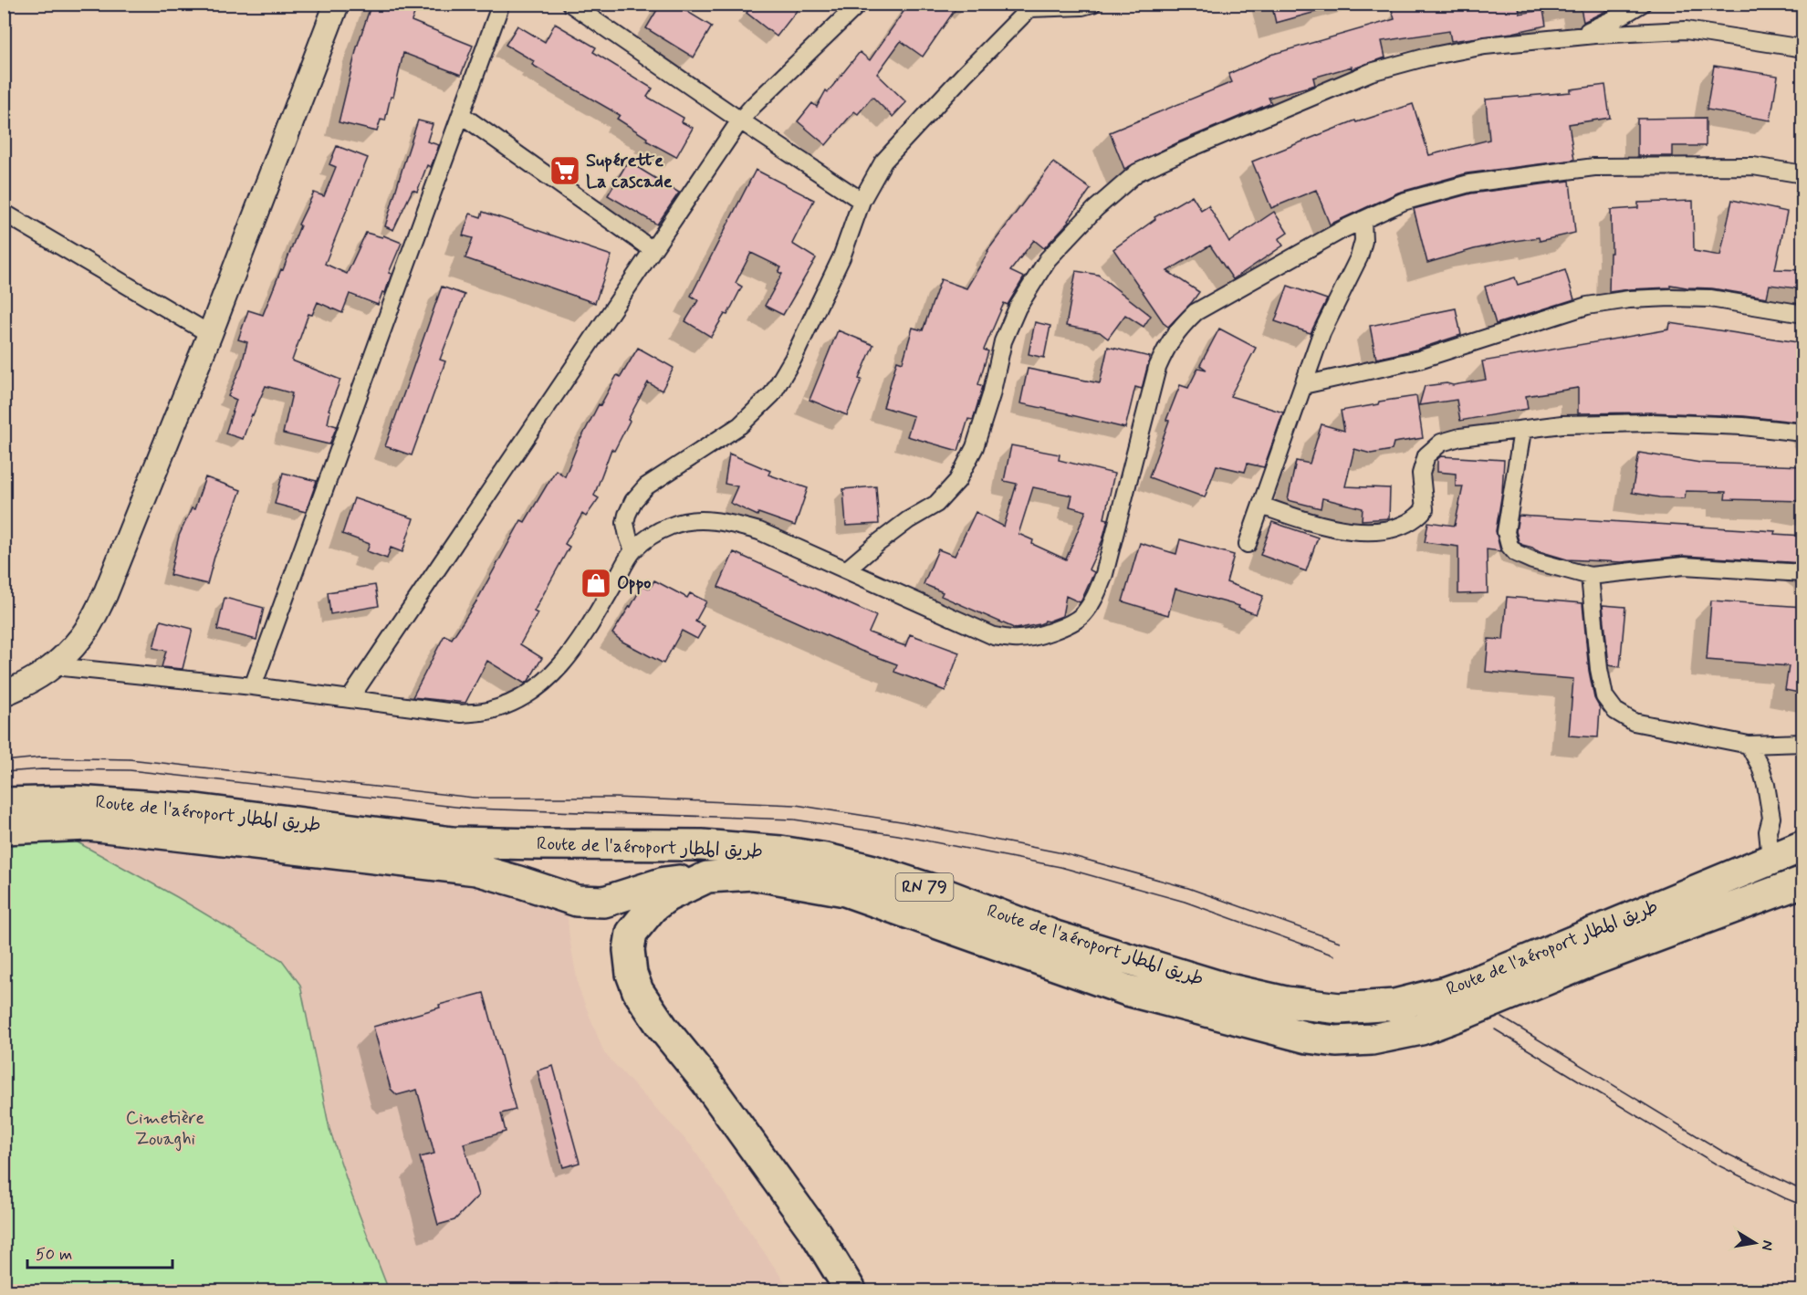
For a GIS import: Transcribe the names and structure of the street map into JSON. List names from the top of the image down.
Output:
{
  "streets": {
    "highway": ["Route de l'aéroport طريق المطار", "RN 79"]
  },
  "parks": ["Cimetière Zouaghi"],
  "places": {
    "supermarket": ["Supérette La cascade"],
    "shop": ["Oppo"]
  },
  "scale_bar": "50 m",
  "north": "right"
}
